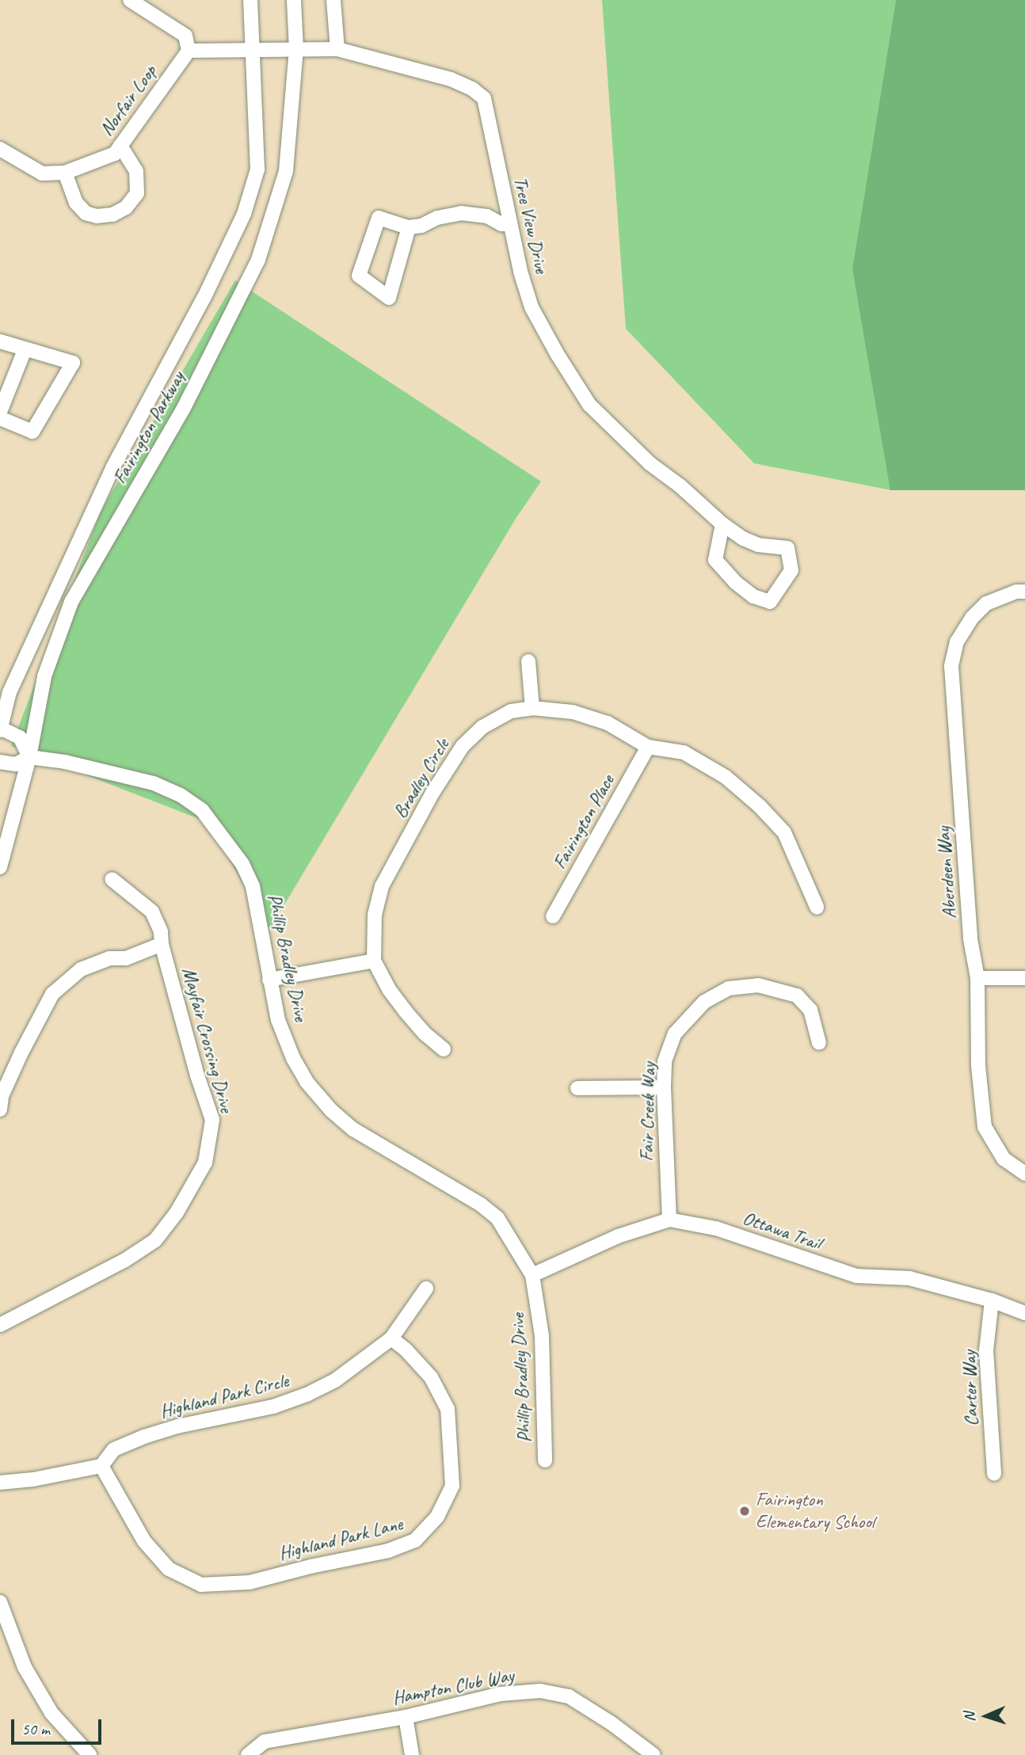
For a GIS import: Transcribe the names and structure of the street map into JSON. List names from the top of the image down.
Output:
{
  "streets": {
    "street": [
      "Norfair Loop",
      "Tree View Drive",
      "Fairington Parkway",
      "Bradley Circle",
      "Fairington Place",
      "Aberdeen Way",
      "Phillip Bradley Drive",
      "Mayfair Crossing Drive",
      "Fair Creek Way",
      "Ottawa Trail",
      "Carter Way",
      "Highland Park Circle",
      "Highland Park Lane",
      "Hampton Club Way"
    ]
  },
  "crossings": [
    ["Tree View Drive", "Fairington Parkway"],
    ["Fairington Parkway", "Phillip Bradley Drive"],
    ["Bradley Circle", "Fairington Place"],
    ["Phillip Bradley Drive", "Ottawa Trail"],
    ["Fair Creek Way", "Ottawa Trail"],
    ["Ottawa Trail", "Carter Way"],
    ["Highland Park Circle", "Highland Park Lane"]
  ],
  "places": ["Fairington Elementary School"],
  "scale_bar": "50 m",
  "north": "left"
}
